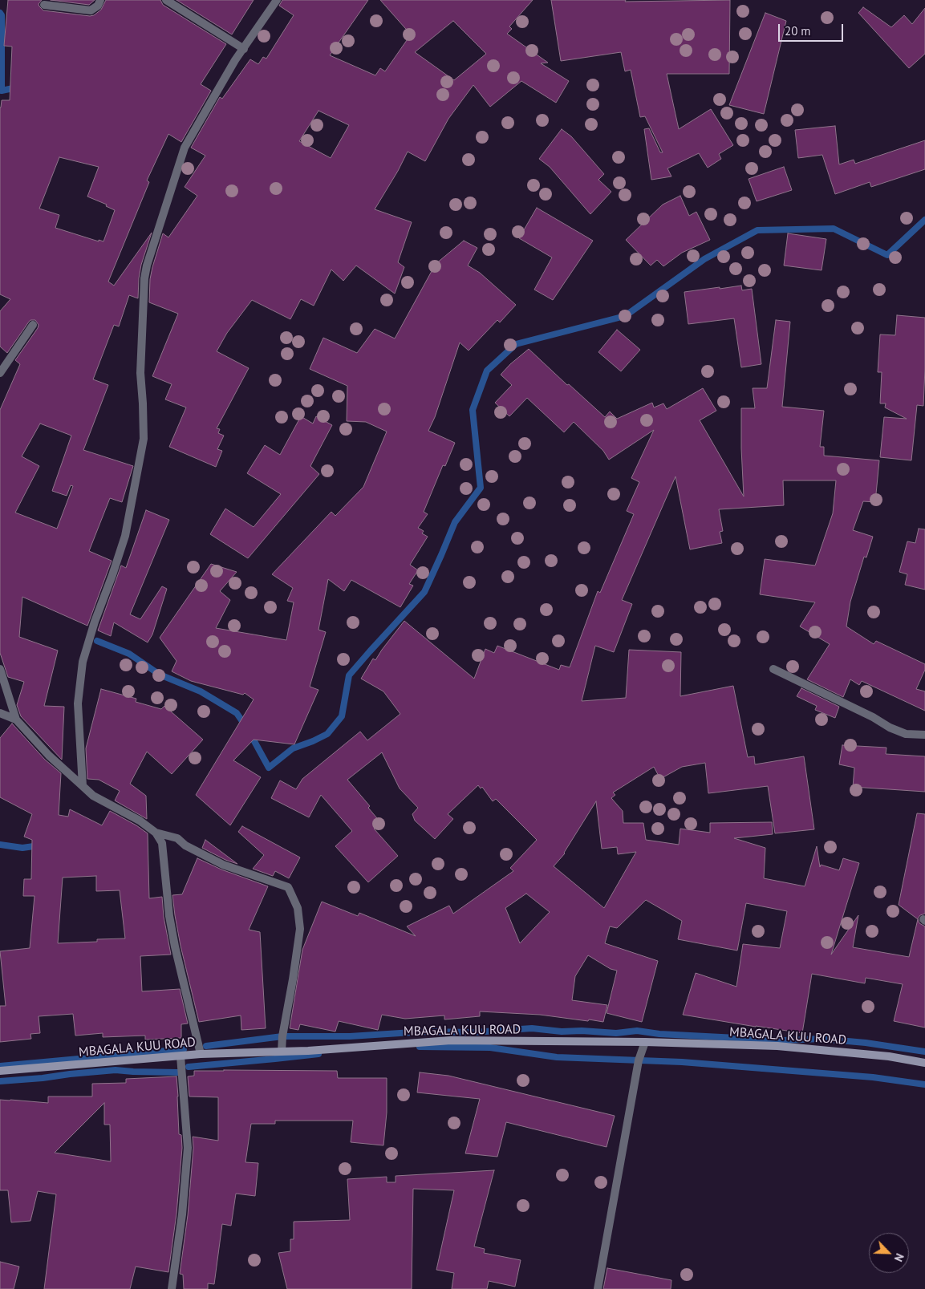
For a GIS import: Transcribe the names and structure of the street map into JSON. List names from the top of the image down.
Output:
{
  "streets": {
    "street": ["MBAGALA KUU ROAD"]
  },
  "scale_bar": "20 m",
  "north": "bottom right"
}
